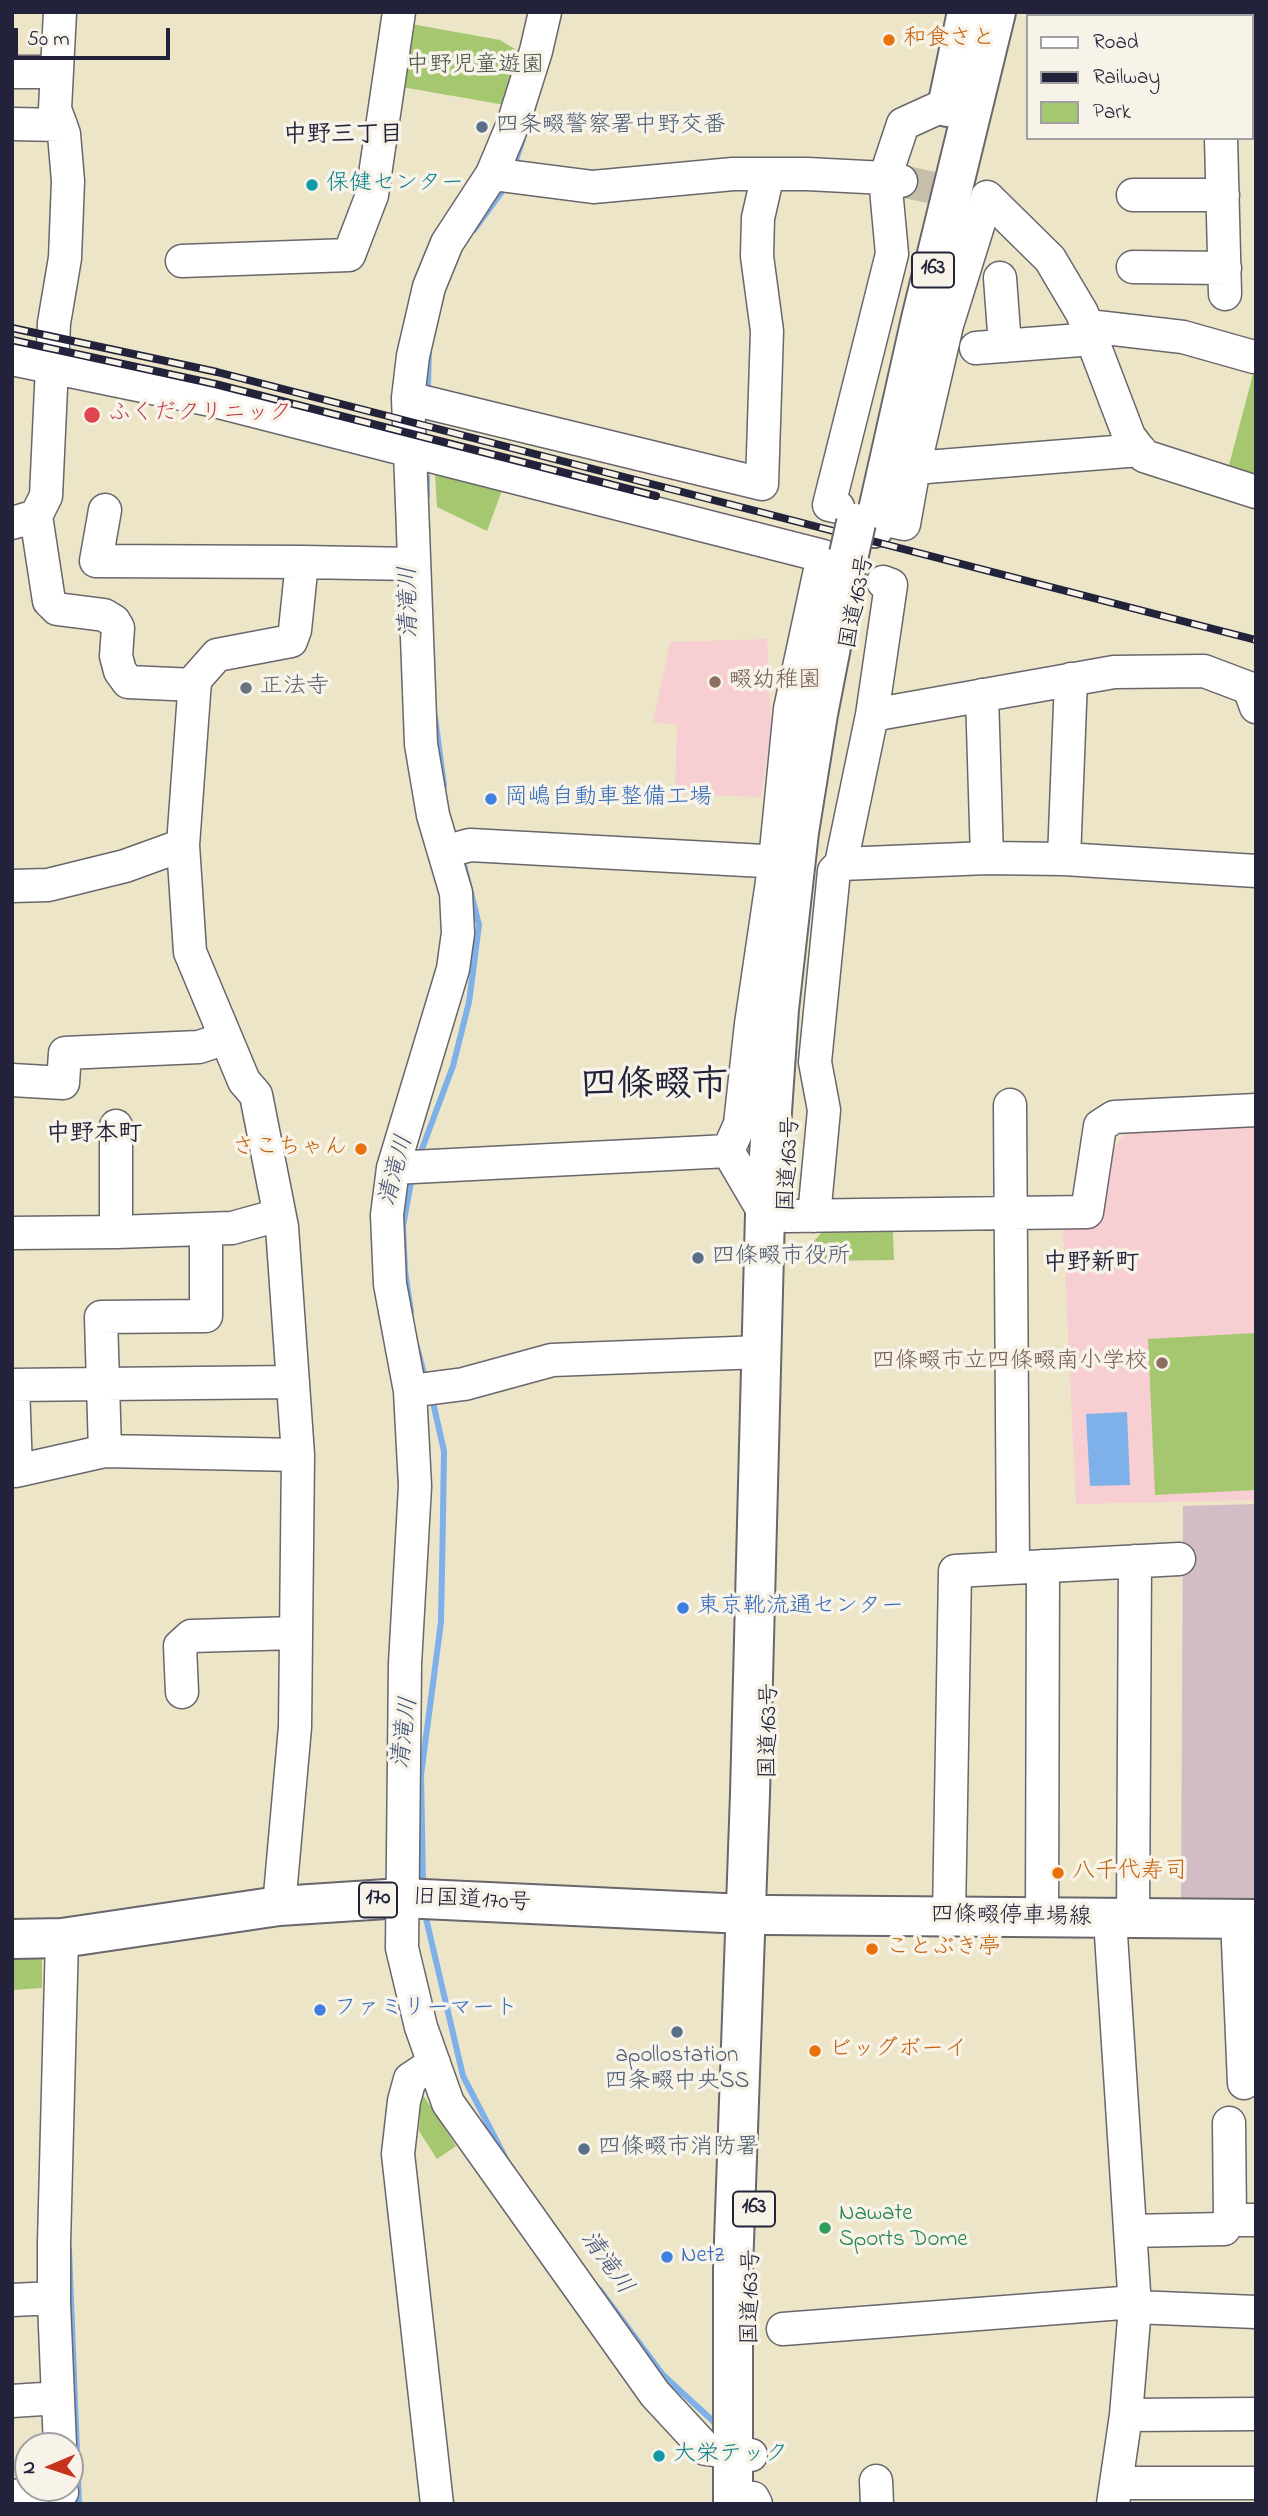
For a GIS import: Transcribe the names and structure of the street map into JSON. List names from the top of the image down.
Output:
{
  "streets": {
    "main road": [
      "163",
      "国道163号",
      "170",
      "旧国道170号",
      "四條畷停車場線"
    ]
  },
  "crossings": [
    ["国道163号", "旧国道170号"],
    ["国道163号", "四條畷停車場線"],
    ["旧国道170号", "四條畷停車場線"]
  ],
  "districts": [
    "中野三丁目",
    "四條畷市",
    "中野本町",
    "中野新町"
  ],
  "water": ["清滝川"],
  "parks": ["中野児童遊園"],
  "places": [
    "和食さと",
    "四条畷警察署中野交番",
    "保健センター",
    "ふくだクリニック",
    "畷幼稚園",
    "正法寺",
    "岡嶋自動車整備工場",
    "さこちゃん",
    "四條畷市役所",
    "四條畷市立四條畷南小学校",
    "東京靴流通センター",
    "八千代寿司",
    "ことぶき亭",
    "ファミリーマート",
    "apollostation 四条畷中央SS",
    "ビッグボーイ",
    "四條畷市消防署",
    "Nawate Sports Dome",
    "Netz",
    "大栄テック"
  ],
  "legend": ["Road", "Railway", "Park"],
  "scale_bar": "50 m",
  "north": "left"
}
